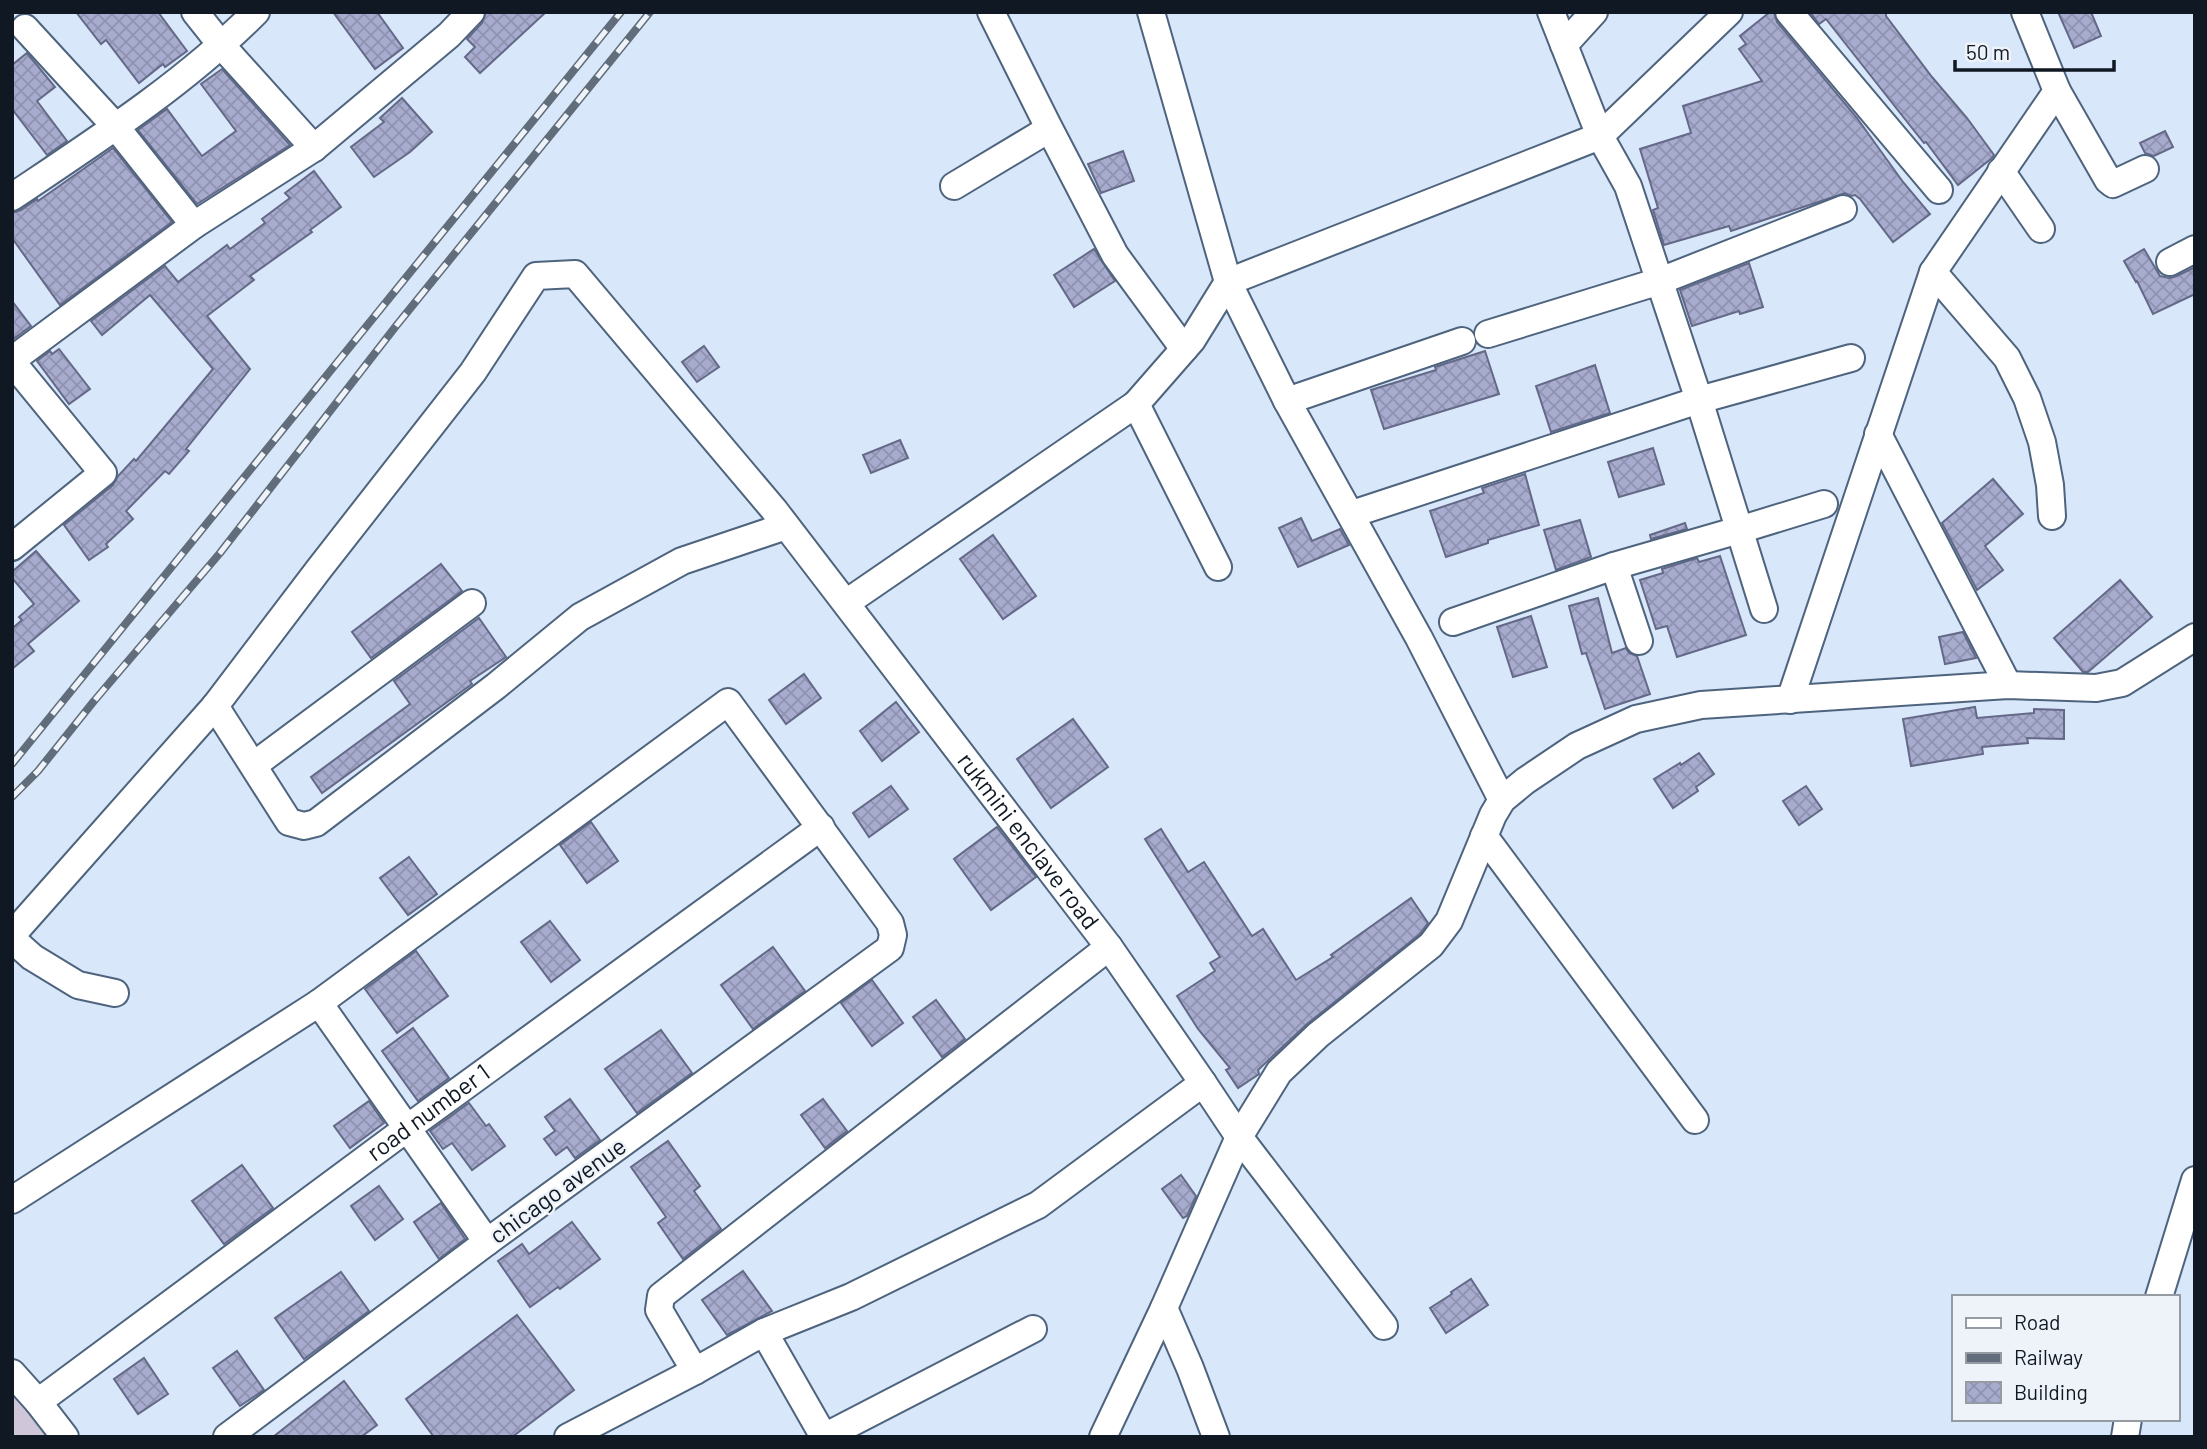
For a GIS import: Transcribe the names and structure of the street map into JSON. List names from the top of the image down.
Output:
{
  "streets": {
    "street": ["rukmini enclave road", "road number 1", "chicago avenue"]
  },
  "crossings": [
    ["road number 1", "chicago avenue"]
  ],
  "legend": ["Road", "Railway", "Building"],
  "scale_bar": "50 m"
}
